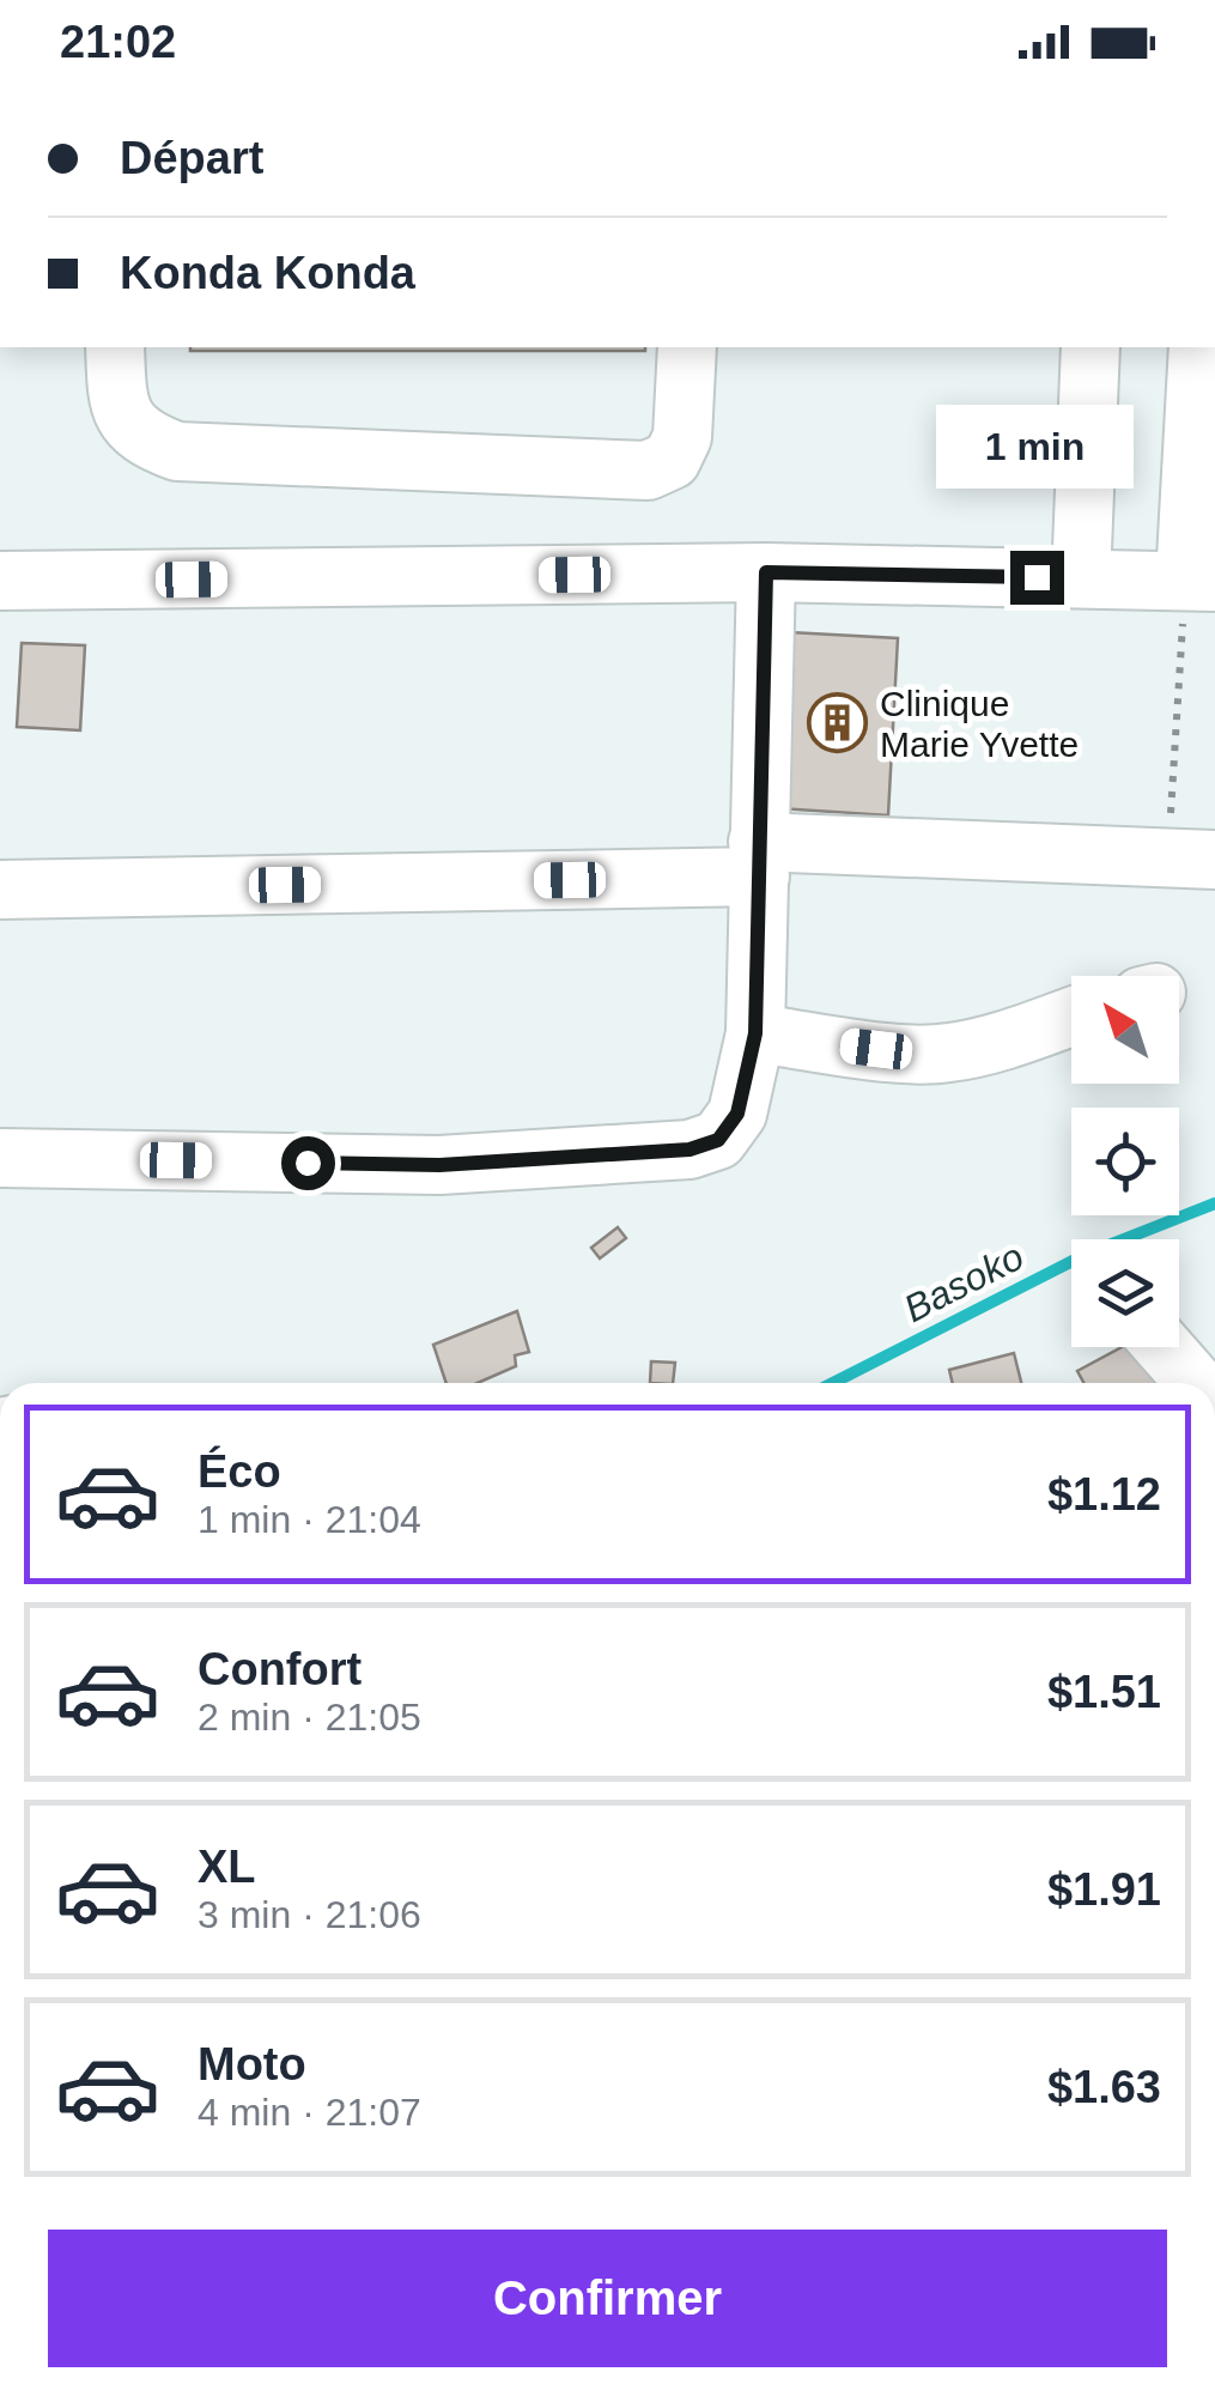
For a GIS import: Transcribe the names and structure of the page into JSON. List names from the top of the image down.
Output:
{
  "water": ["Basoko"],
  "places": {
    "building": ["Clinique Marie Yvette"]
  },
  "north": "top left",
  "page": {
    "status": "21:02",
    "banner": ["Départ", "Konda Konda"],
    "bubble": "1 min",
    "list": [
      {
        "name": "Éco",
        "note": "1 min · 21:04",
        "value": "$1.12"
      },
      {
        "name": "Confort",
        "note": "2 min · 21:05",
        "value": "$1.51"
      },
      {
        "name": "XL",
        "note": "3 min · 21:06",
        "value": "$1.91"
      },
      {
        "name": "Moto",
        "note": "4 min · 21:07",
        "value": "$1.63"
      }
    ],
    "buttons": "Confirmer"
  }
}
